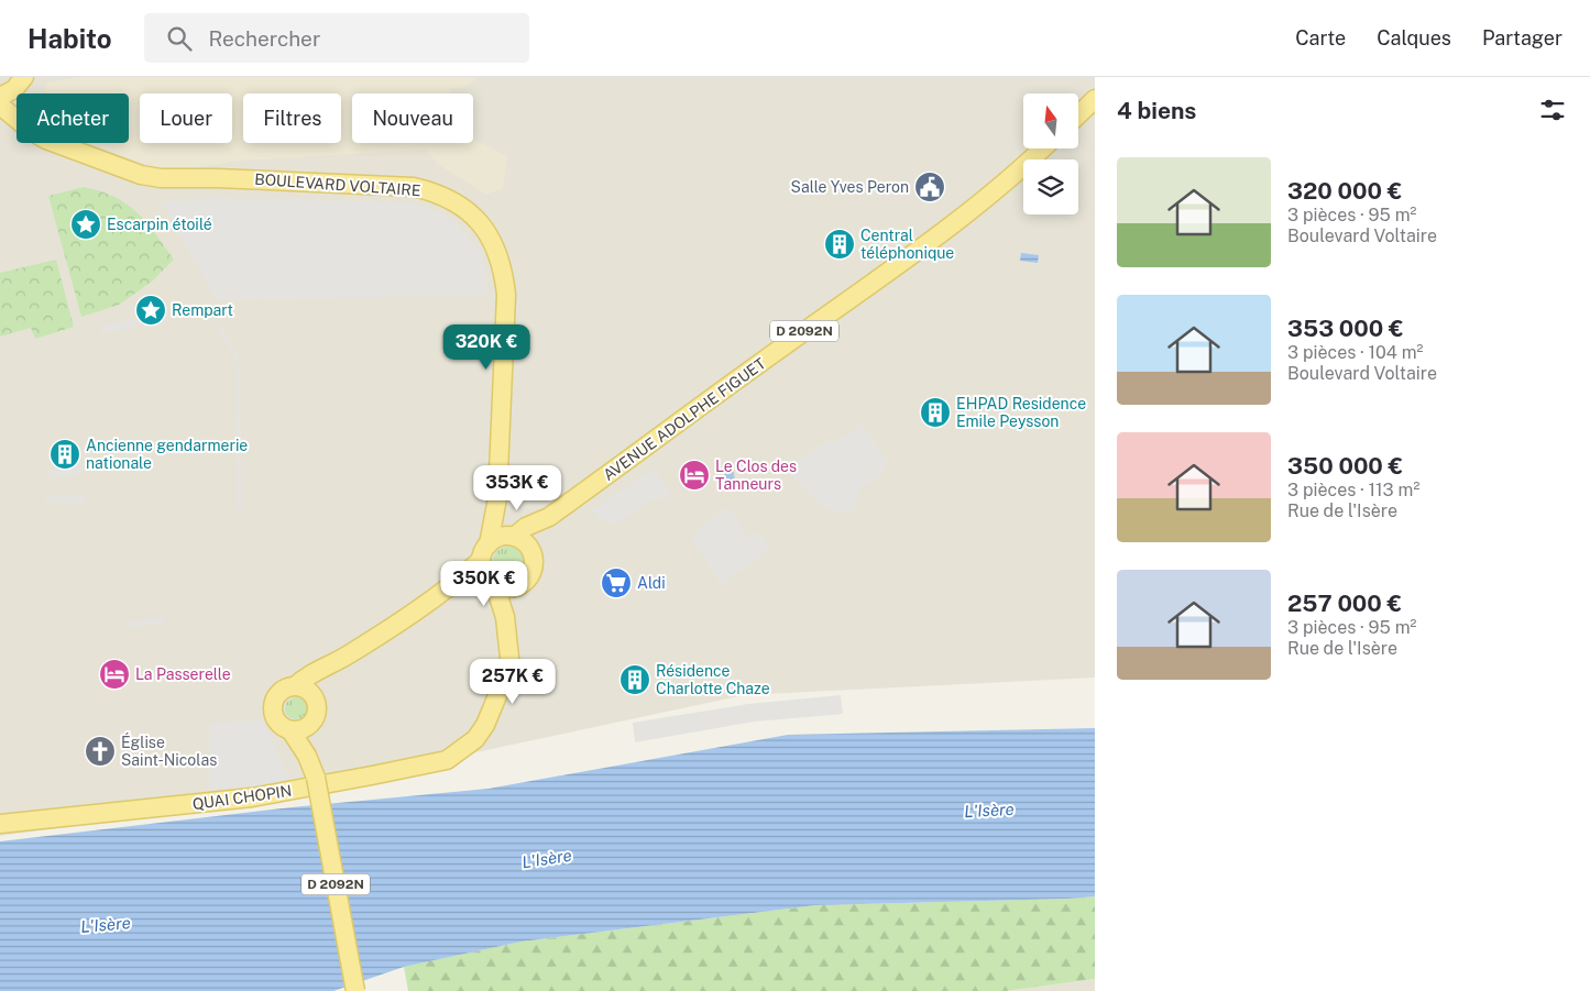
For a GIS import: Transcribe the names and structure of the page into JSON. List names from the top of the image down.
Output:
{
  "streets": {
    "main road": [
      "BOULEVARD VOLTAIRE",
      "D 2092N",
      "AVENUE ADOLPHE FIGUET",
      "QUAI CHOPIN"
    ]
  },
  "crossings": [
    ["BOULEVARD VOLTAIRE", "AVENUE ADOLPHE FIGUET"]
  ],
  "water": ["L'Isère"],
  "places": {
    "public building": ["Salle Yves Peron"],
    "place": ["Escarpin étoilé", "Rempart"],
    "building": [
      "Central téléphonique",
      "EHPAD Residence Emile Peysson",
      "Ancienne gendarmerie nationale",
      "Résidence Charlotte Chaze"
    ],
    "hotel": ["Le Clos des Tanneurs", "La Passerelle"],
    "supermarket": ["Aldi"],
    "church": ["Église Saint-Nicolas"]
  },
  "north": "top",
  "page": {
    "header": "Habito",
    "search": "Rechercher",
    "nav": ["Carte", "Calques", "Partager"],
    "heading": "4 biens",
    "chip": [
      "Acheter",
      "Louer",
      "Filtres",
      "Nouveau"
    ],
    "list": [
      {
        "name": "320 000 €",
        "note": "3 pièces · 95 m² · Boulevard Voltaire"
      },
      {
        "name": "353 000 €",
        "note": "3 pièces · 104 m² · Boulevard Voltaire"
      },
      {
        "name": "350 000 €",
        "note": "3 pièces · 113 m² · Rue de l'Isère"
      },
      {
        "name": "257 000 €",
        "note": "3 pièces · 95 m² · Rue de l'Isère"
      }
    ],
    "price": [
      "320K €",
      "353K €",
      "350K €",
      "257K €"
    ]
  }
}
